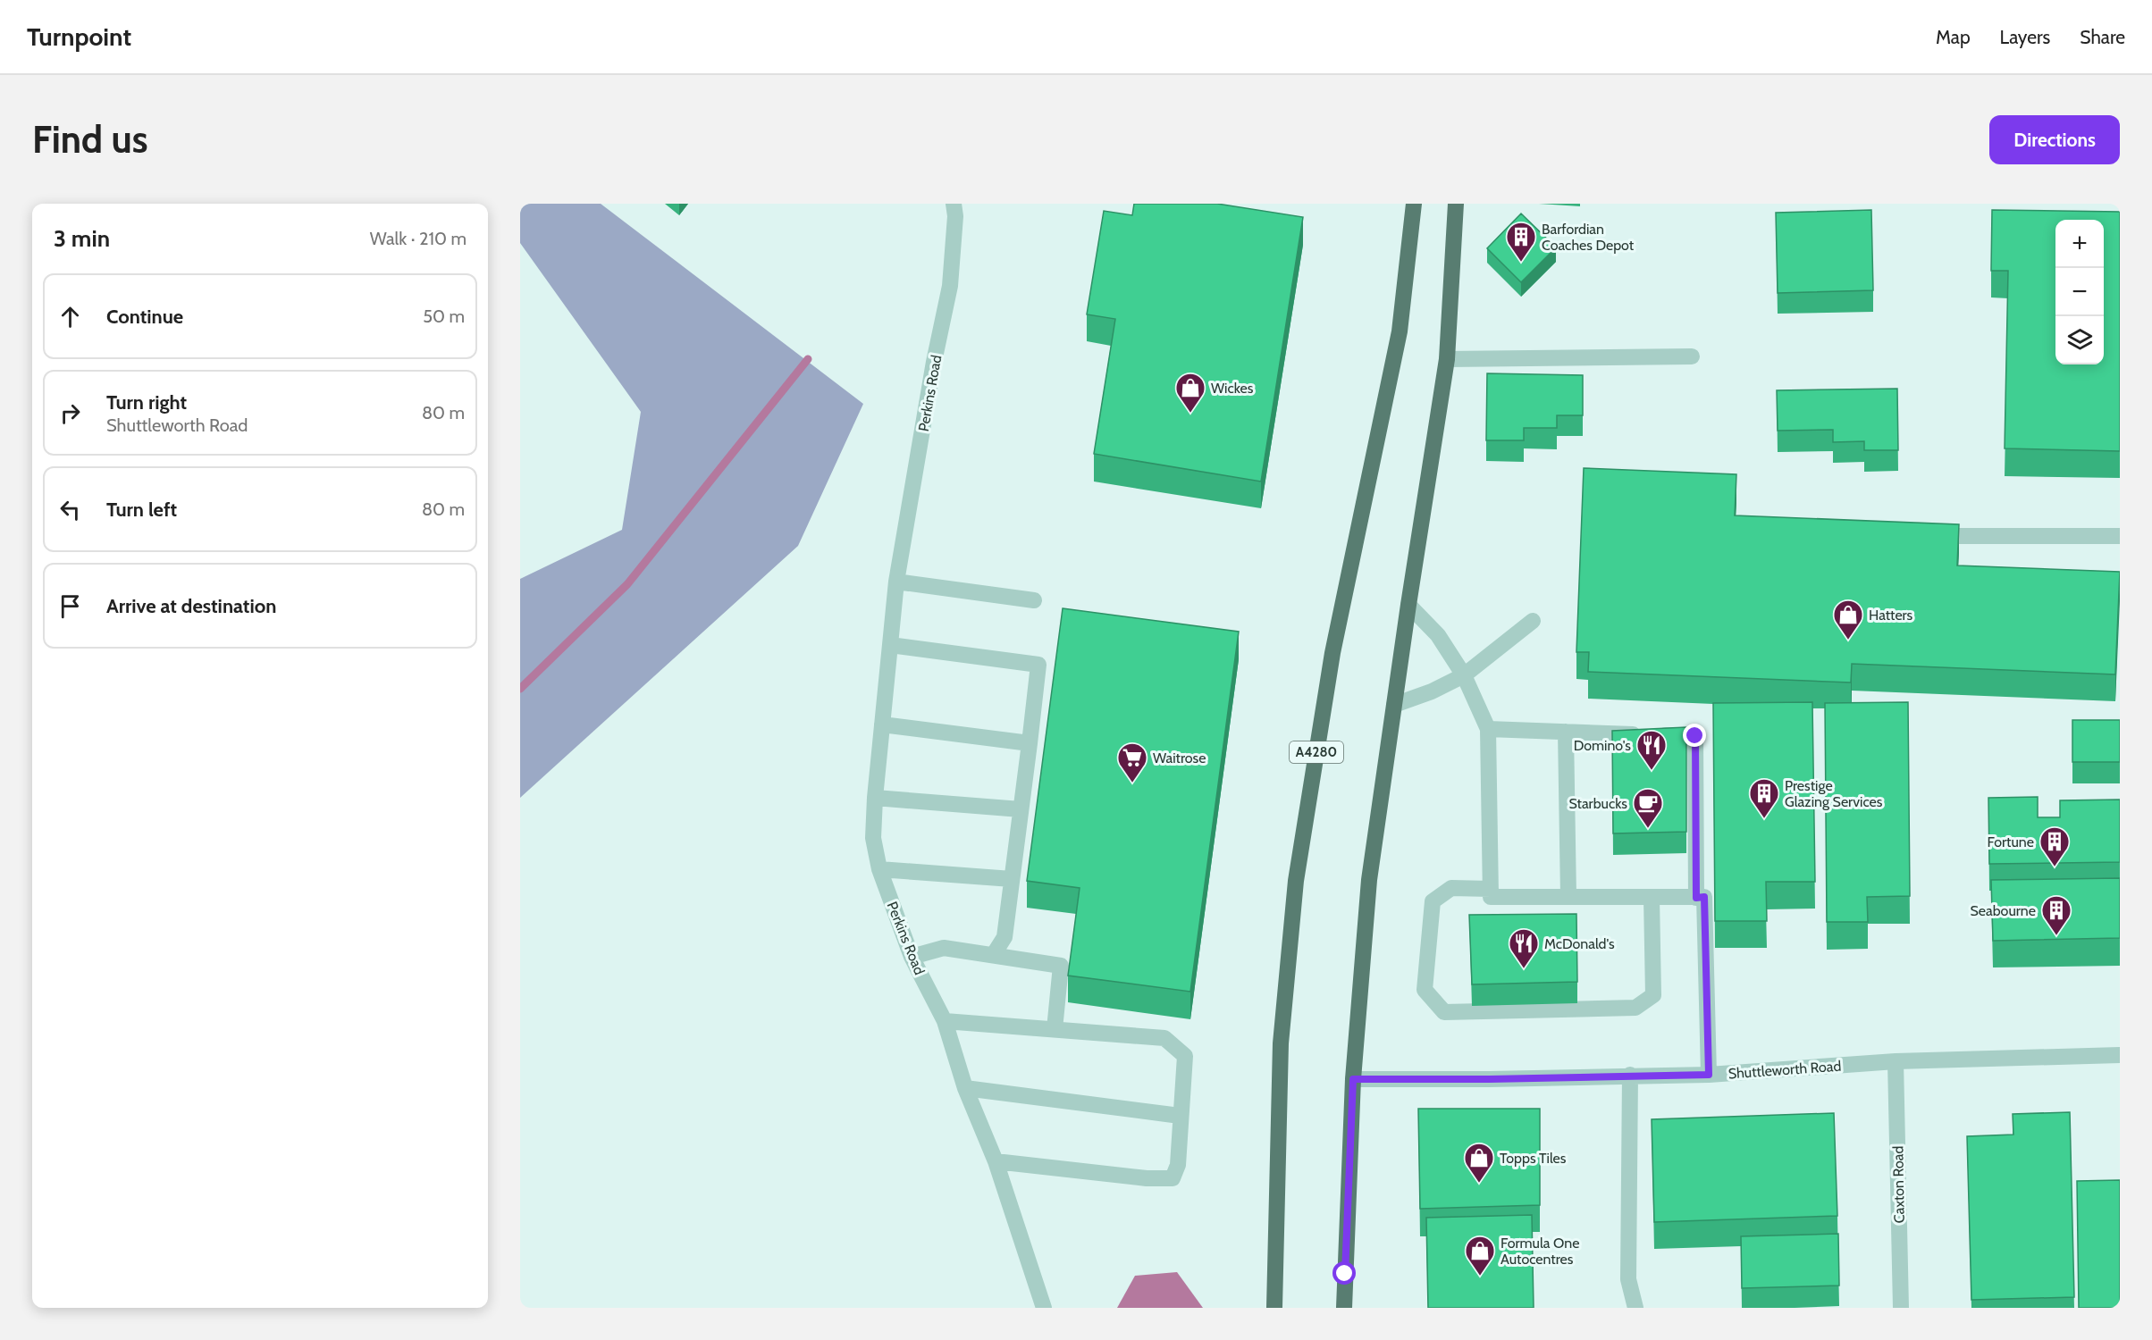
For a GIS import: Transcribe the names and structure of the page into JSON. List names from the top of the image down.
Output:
{
  "streets": {
    "main road": ["A4280"],
    "street": ["Perkins Road", "Shuttleworth Road", "Caxton Road"]
  },
  "crossings": [
    ["Shuttleworth Road", "Caxton Road"]
  ],
  "places": {
    "building": [
      "Barfordian Coaches Depot",
      "Prestige Glazing Services",
      "Fortune",
      "Seabourne"
    ],
    "shop": [
      "Wickes",
      "Hatters",
      "Topps Tiles",
      "Formula One Autocentres"
    ],
    "restaurant": ["Domino's", "McDonald's"],
    "supermarket": ["Waitrose"],
    "cafe": ["Starbucks"]
  },
  "page": {
    "header": "Turnpoint",
    "nav": ["Map", "Layers", "Share"],
    "buttons": "Directions",
    "title": "Find us",
    "heading": ["3 min", "Walk · 210 m"],
    "map_buttons": ["+", "−"],
    "list": [
      ["Continue", "50 m"],
      ["Turn right", "Shuttleworth Road", "80 m"],
      ["Turn left", "80 m"],
      "Arrive at destination"
    ]
  }
}
